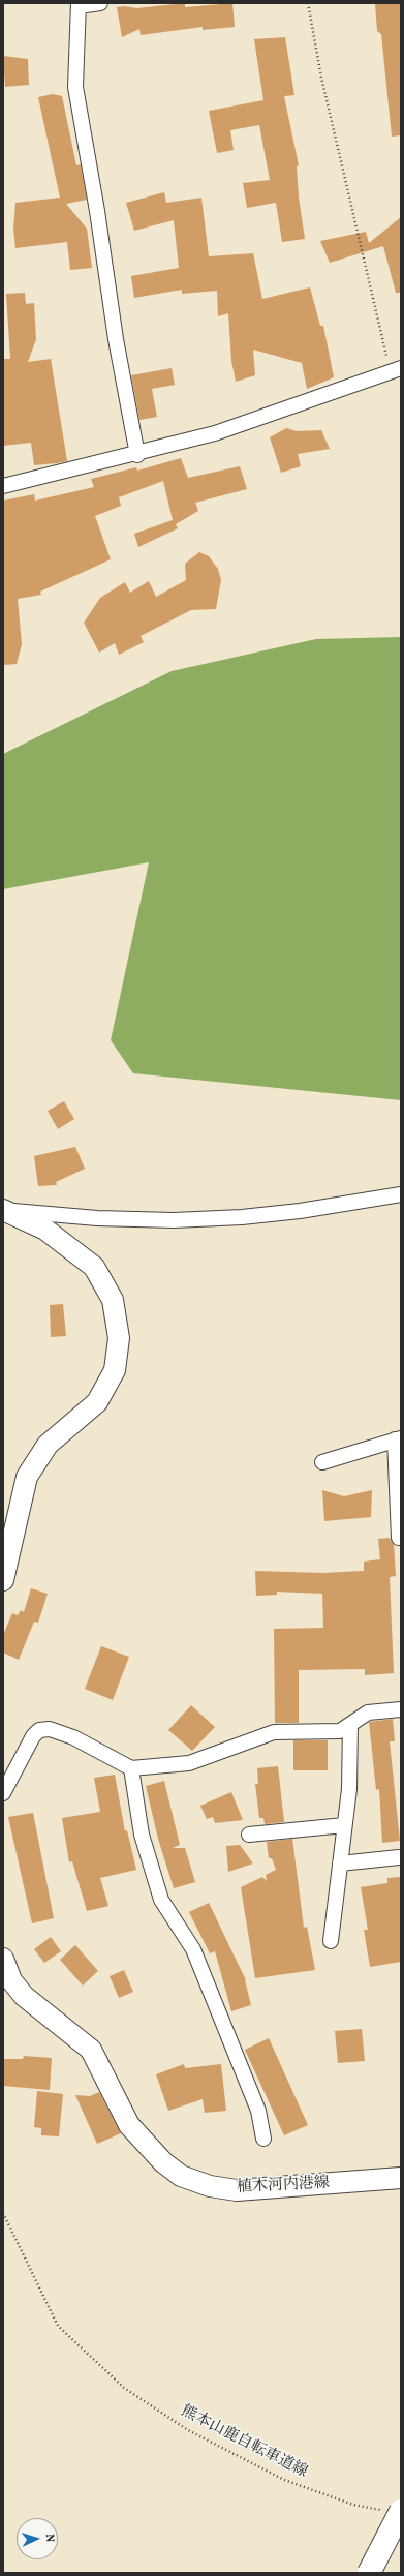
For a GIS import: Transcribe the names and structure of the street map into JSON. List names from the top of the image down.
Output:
{
  "streets": {
    "main road": ["植木河内港線"],
    "path": ["熊本山鹿自転車道線"]
  },
  "north": "right"
}
